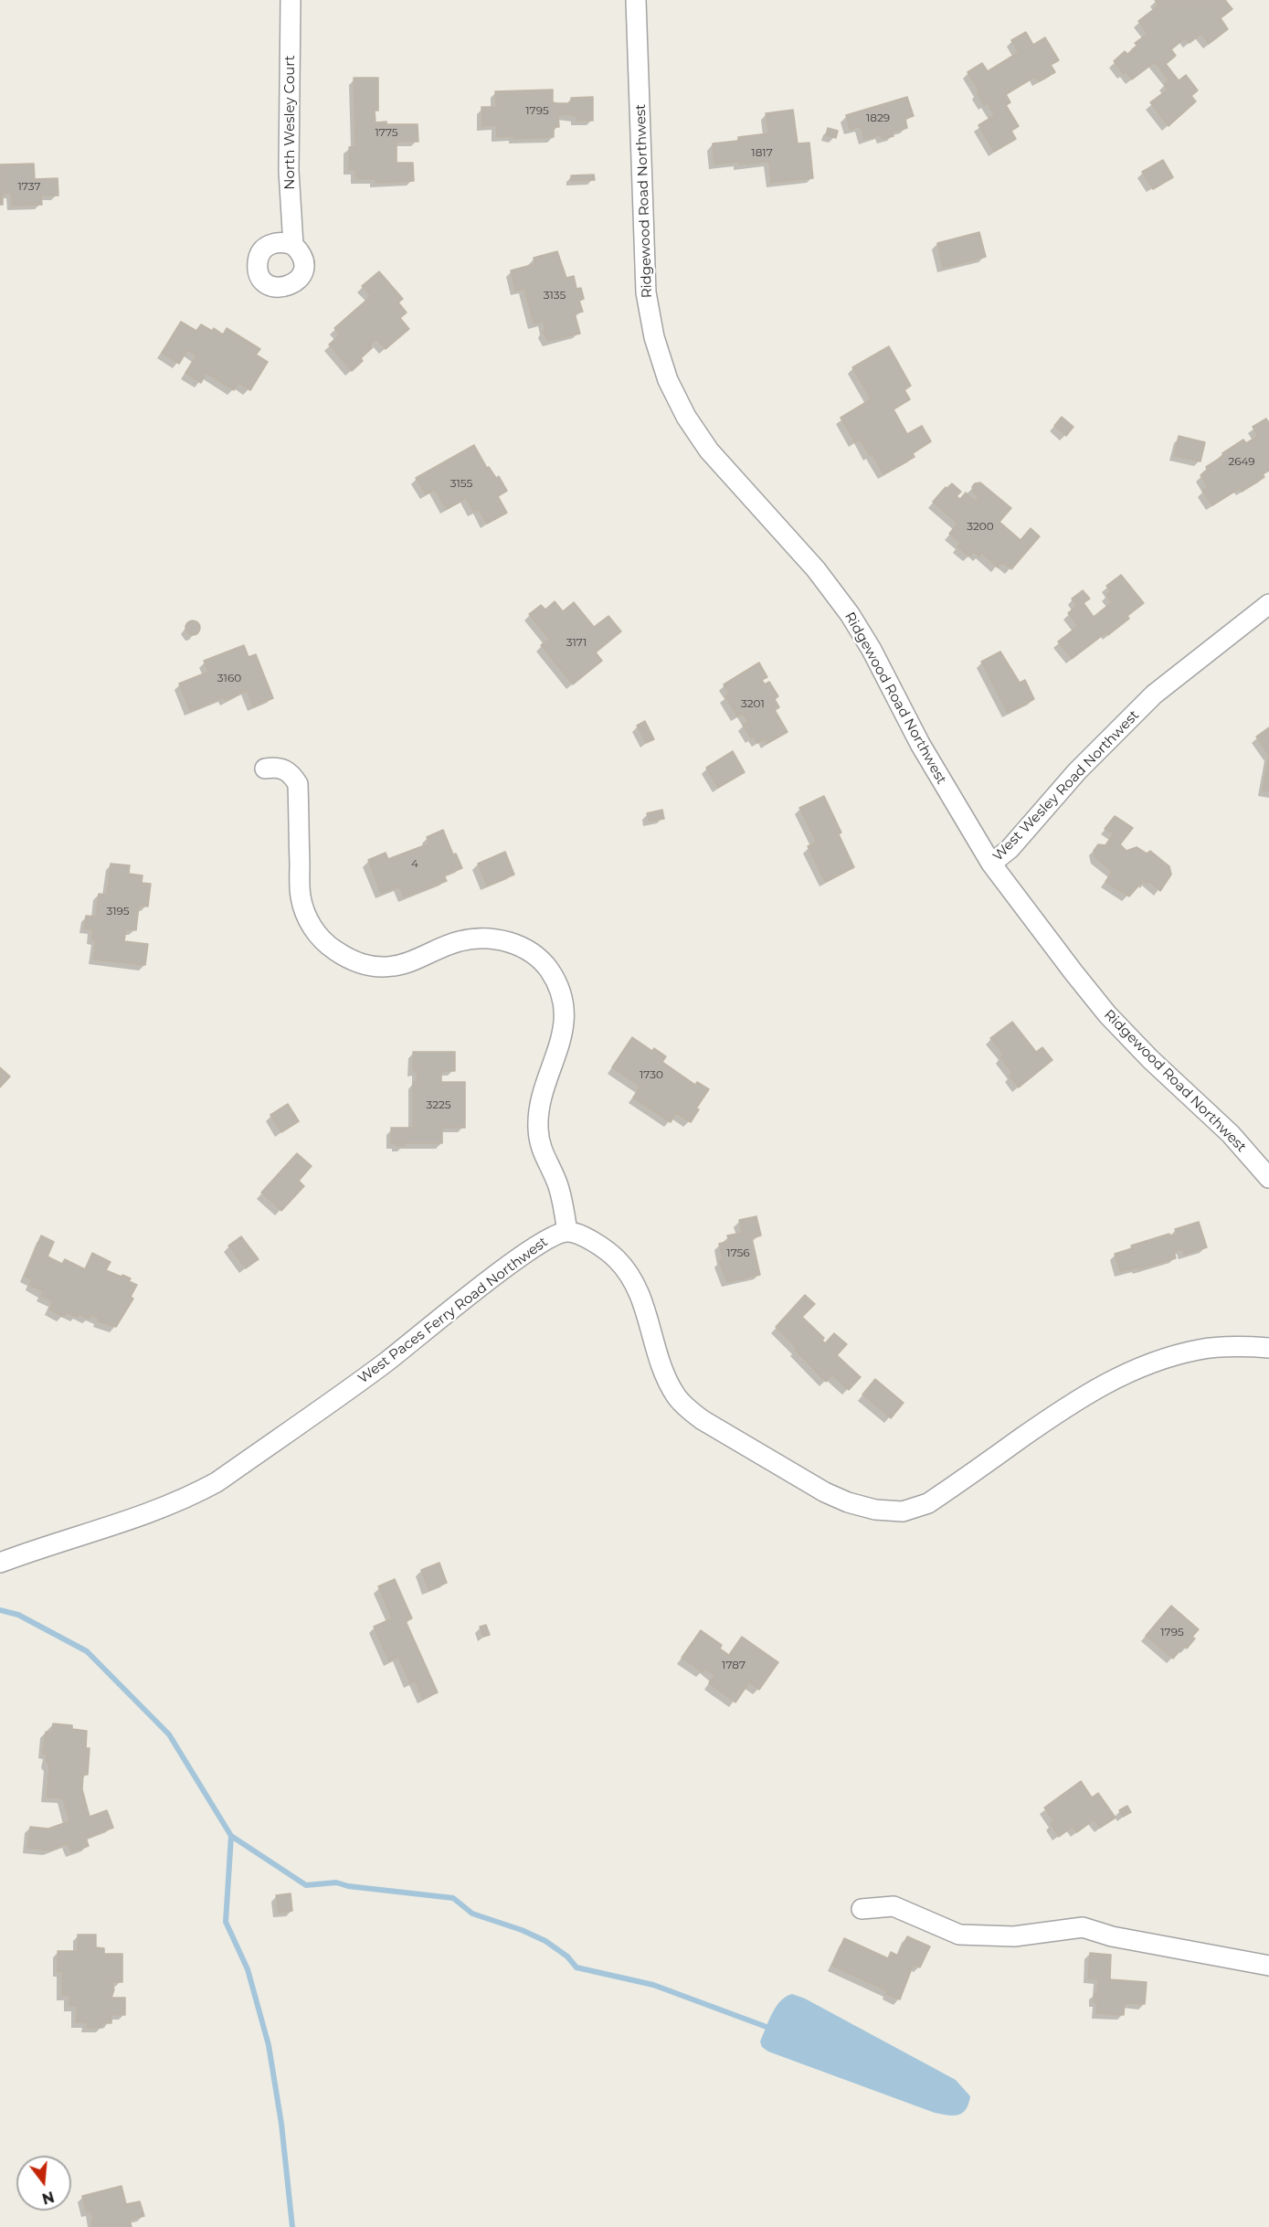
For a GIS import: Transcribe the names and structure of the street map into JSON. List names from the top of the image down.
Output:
{
  "streets": {
    "street": [
      "North Wesley Court",
      "Ridgewood Road Northwest",
      "West Wesley Road Northwest",
      "West Paces Ferry Road Northwest"
    ]
  },
  "crossings": [
    ["Ridgewood Road Northwest", "West Wesley Road Northwest"]
  ],
  "house_numbers": [
    "1795",
    "1829",
    "1775",
    "1817",
    "1737",
    "3135",
    "2649",
    "3155",
    "3200",
    "3171",
    "3160",
    "3201",
    "4",
    "3195",
    "1730",
    "3225",
    "1756",
    "1795",
    "1787"
  ],
  "north": "bottom"
}
